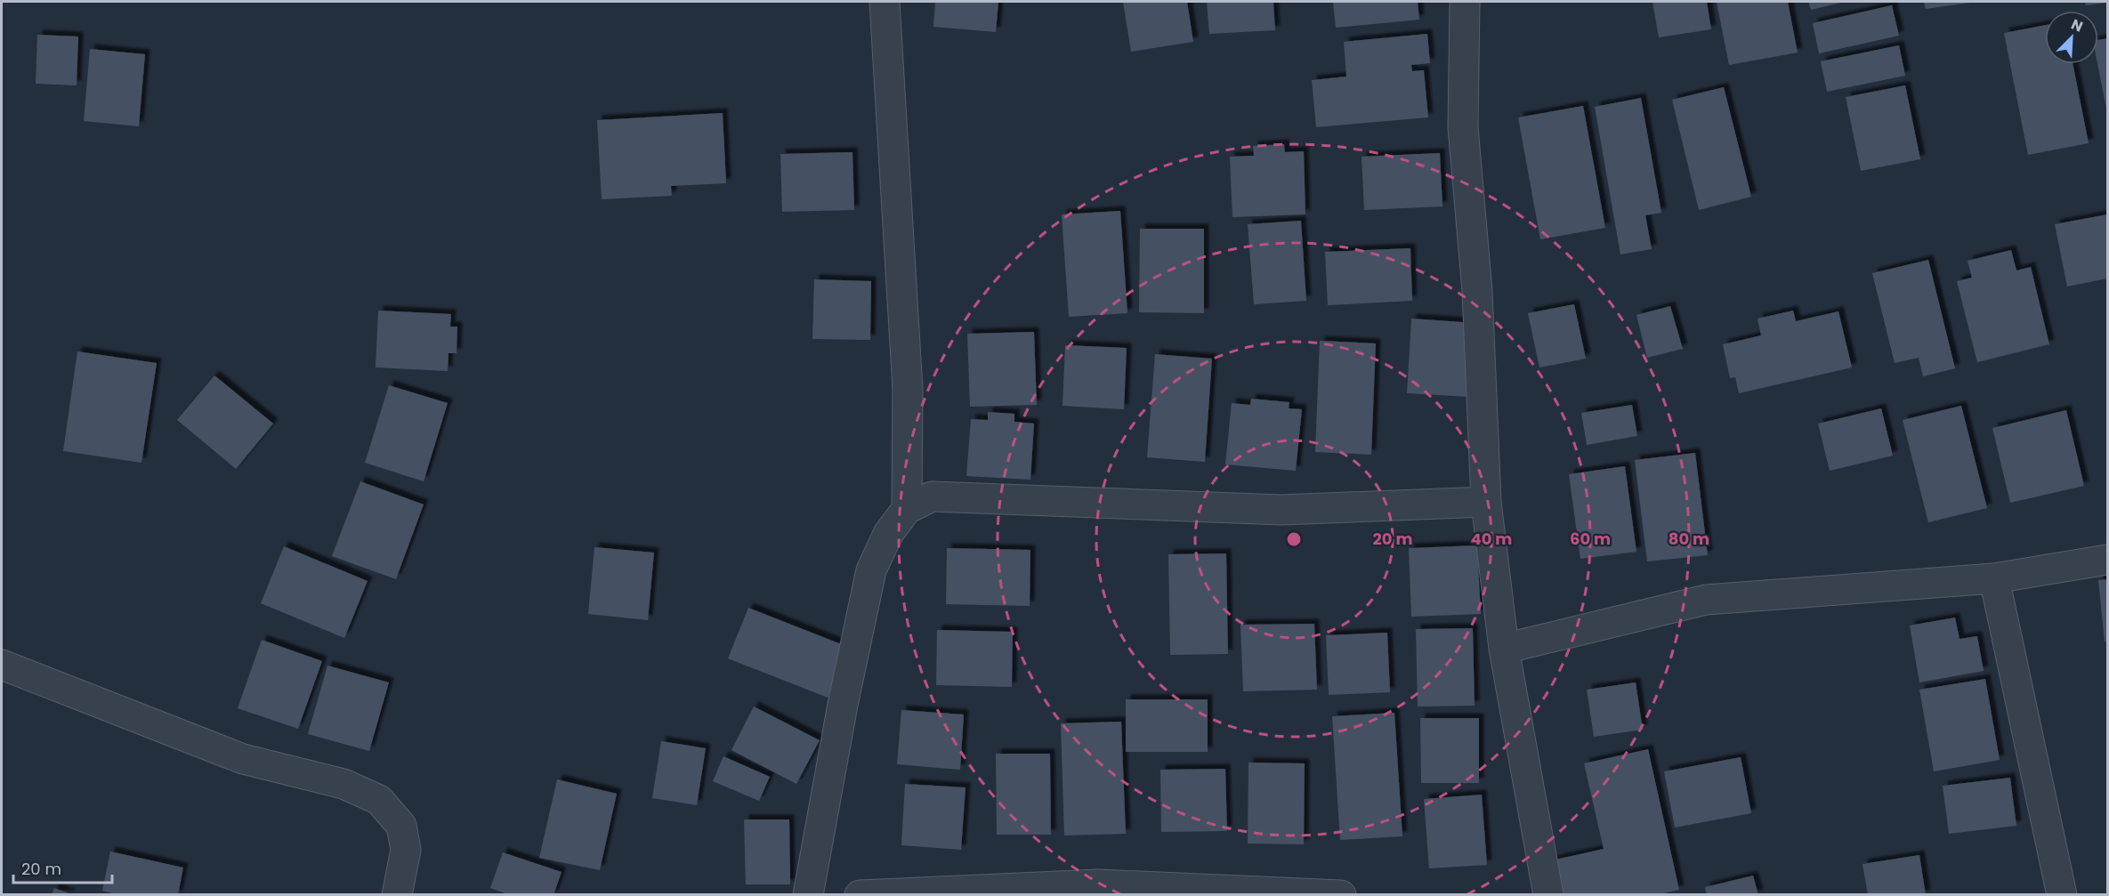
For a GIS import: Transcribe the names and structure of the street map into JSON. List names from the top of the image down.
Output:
{
  "scale_bar": "20 m",
  "north": "top right",
  "rings": [
    "20 m",
    "40 m",
    "60 m",
    "80 m"
  ]
}
